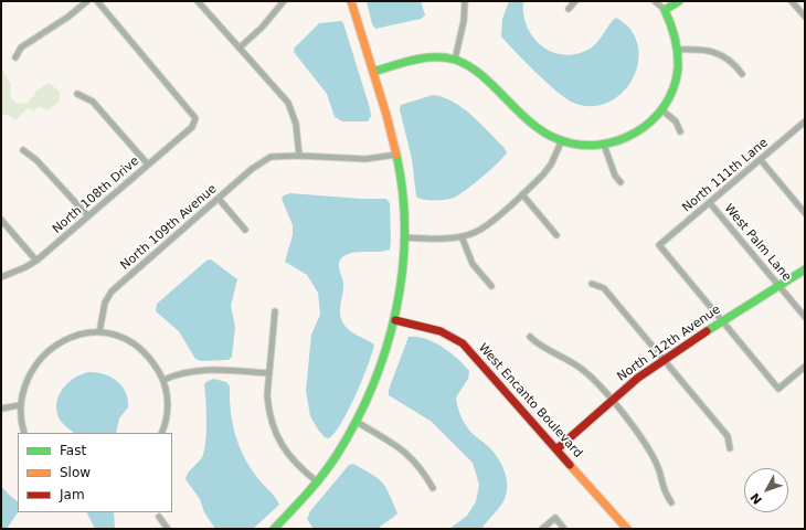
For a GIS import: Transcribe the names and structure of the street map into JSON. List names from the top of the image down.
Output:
{
  "streets": {
    "street": [
      "North 111th Lane",
      "North 108th Drive",
      "North 109th Avenue",
      "West Palm Lane",
      "North 112th Avenue",
      "West Encanto Boulevard"
    ]
  },
  "crossings": [
    ["North 111th Lane", "West Palm Lane"],
    ["North 111th Lane", "North 112th Avenue"],
    ["West Palm Lane", "North 112th Avenue"],
    ["North 112th Avenue", "West Encanto Boulevard"]
  ],
  "legend": ["Fast", "Slow", "Jam"],
  "north": "bottom left"
}
